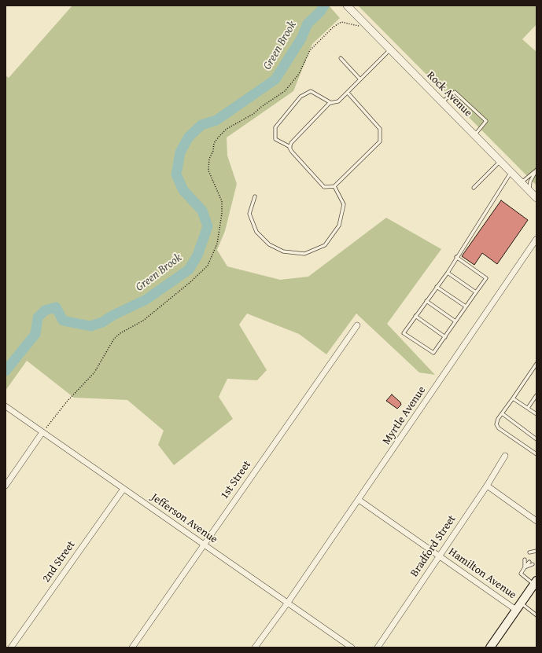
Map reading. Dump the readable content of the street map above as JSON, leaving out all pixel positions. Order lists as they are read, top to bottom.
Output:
{
  "streets": {
    "street": [
      "Rock Avenue",
      "Myrtle Avenue",
      "1st Street",
      "Jefferson Avenue",
      "Bradford Street",
      "2nd Street",
      "Hamilton Avenue"
    ]
  },
  "crossings": [
    ["Myrtle Avenue", "Jefferson Avenue"],
    ["Myrtle Avenue", "Hamilton Avenue"],
    ["1st Street", "Jefferson Avenue"],
    ["Jefferson Avenue", "2nd Street"],
    ["Bradford Street", "Hamilton Avenue"]
  ],
  "water": ["Green Brook"]
}
